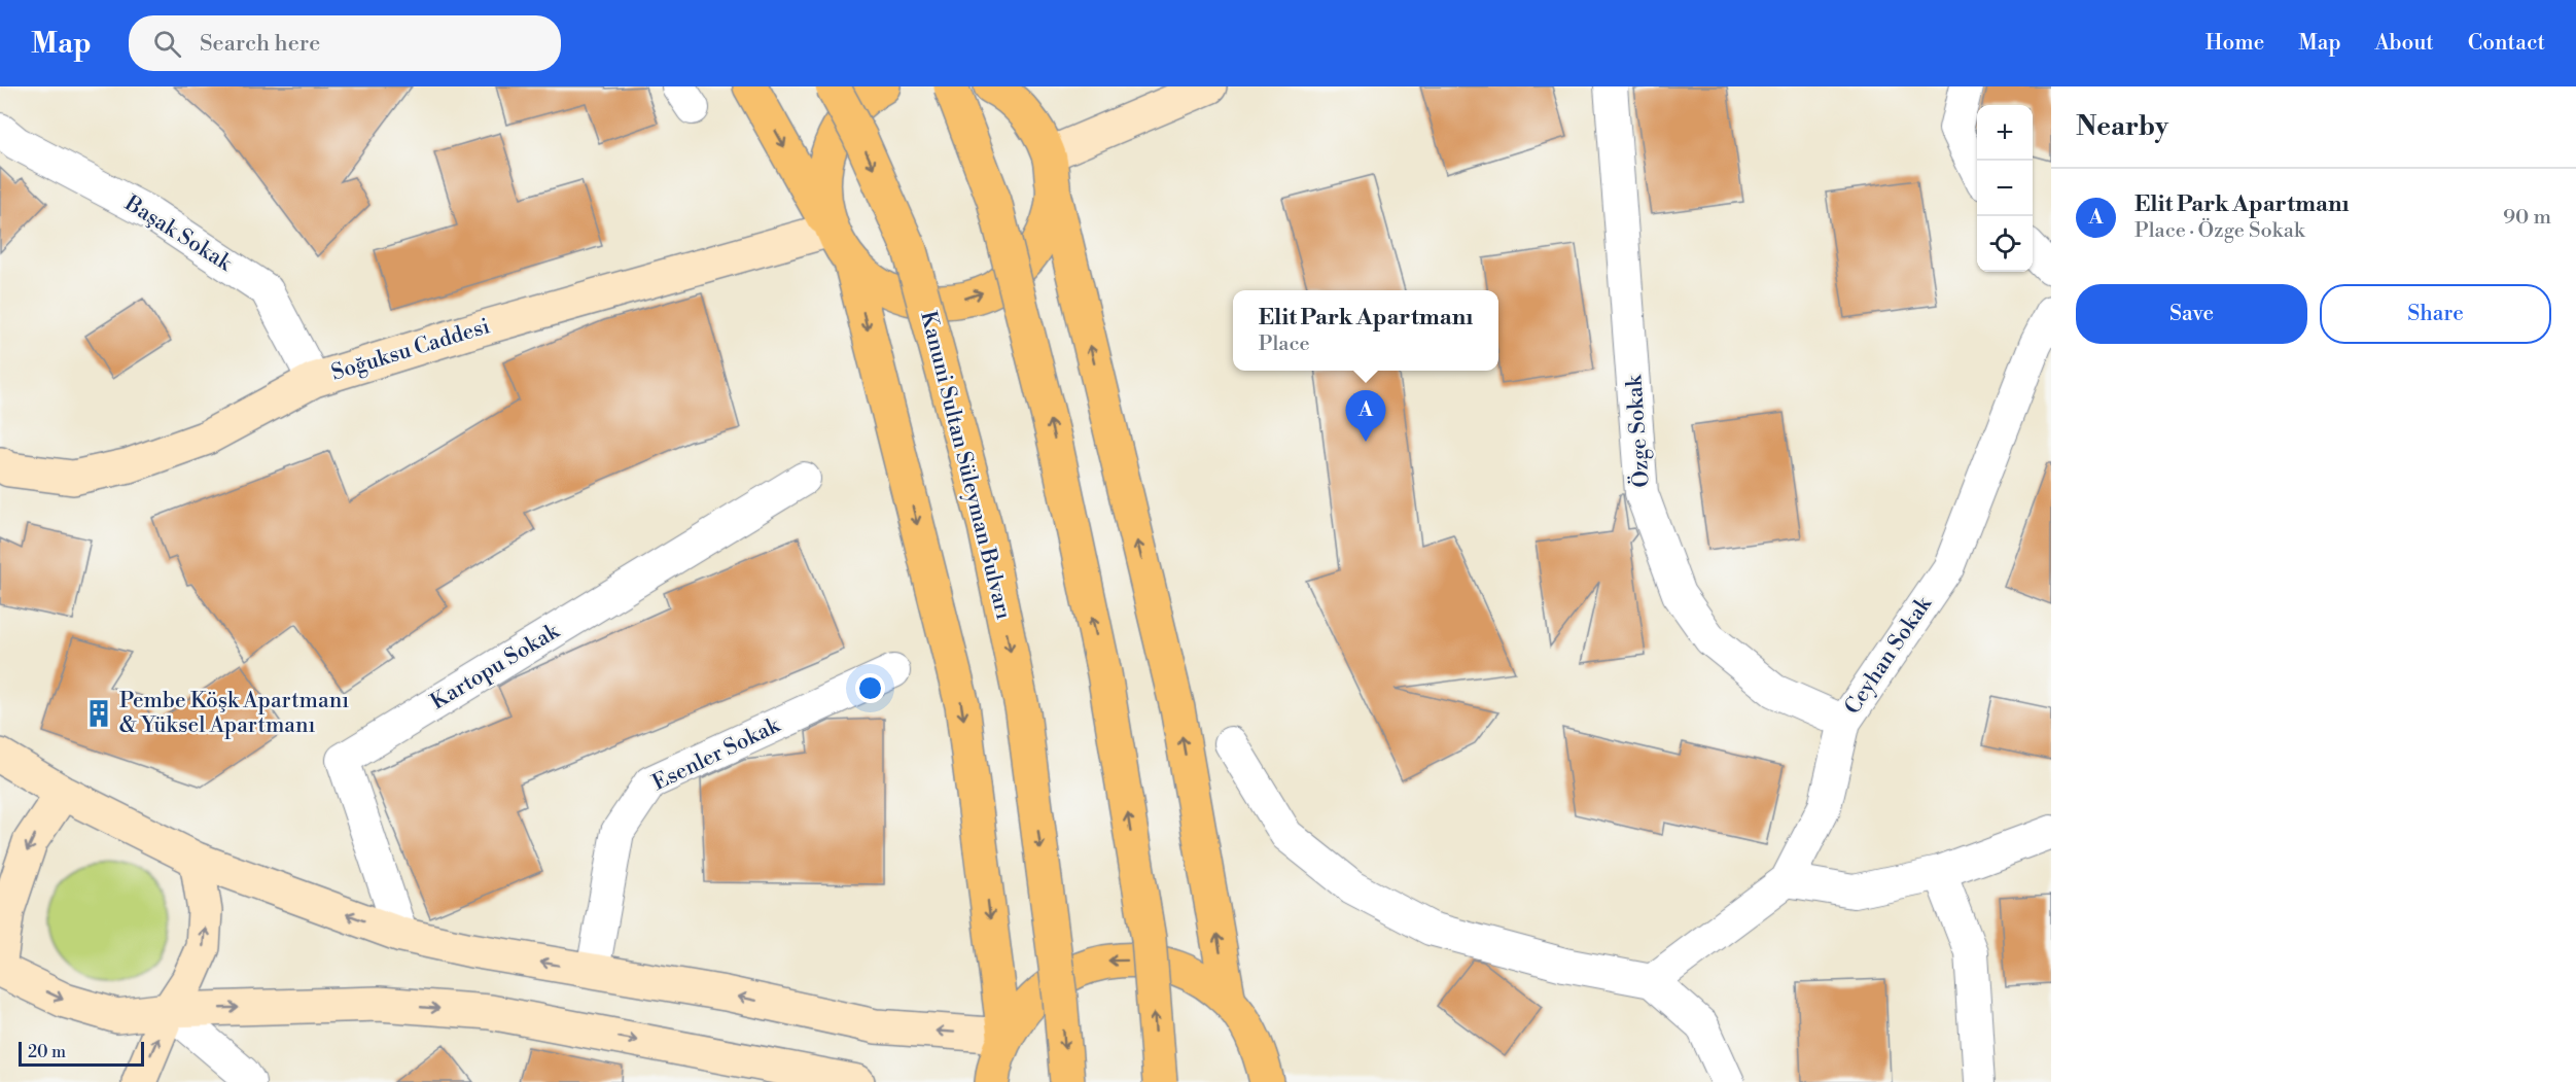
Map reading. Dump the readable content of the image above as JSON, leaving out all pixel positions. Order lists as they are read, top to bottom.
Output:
{
  "streets": {
    "main road": ["Soğuksu Caddesi", "Kanuni Sultan Süleyman Bulvarı"],
    "street": [
      "Başak Sokak",
      "Özge Sokak",
      "Ceyhan Sokak",
      "Kartopu Sokak",
      "Esenler Sokak"
    ]
  },
  "crossings": [
    ["Başak Sokak", "Soğuksu Caddesi"],
    ["Özge Sokak", "Ceyhan Sokak"]
  ],
  "places": {
    "building": ["Pembe Köşk Apartmanı & Yüksel Apartmanı"]
  },
  "scale_bar": "20 m",
  "page": {
    "header": "Map",
    "search": "Search here",
    "nav": [
      "Home",
      "Map",
      "About",
      "Contact"
    ],
    "heading": "Nearby",
    "map_buttons": ["+", "−"],
    "list": [
      {
        "mark": "A",
        "name": "Elit Park Apartmanı",
        "note": "Place · Özge Sokak",
        "value": "90 m"
      }
    ],
    "buttons": ["Save", "Share"],
    "popup": ["Elit Park Apartmanı", "Place"],
    "pins": "A",
    "scale": "20 m"
  }
}
